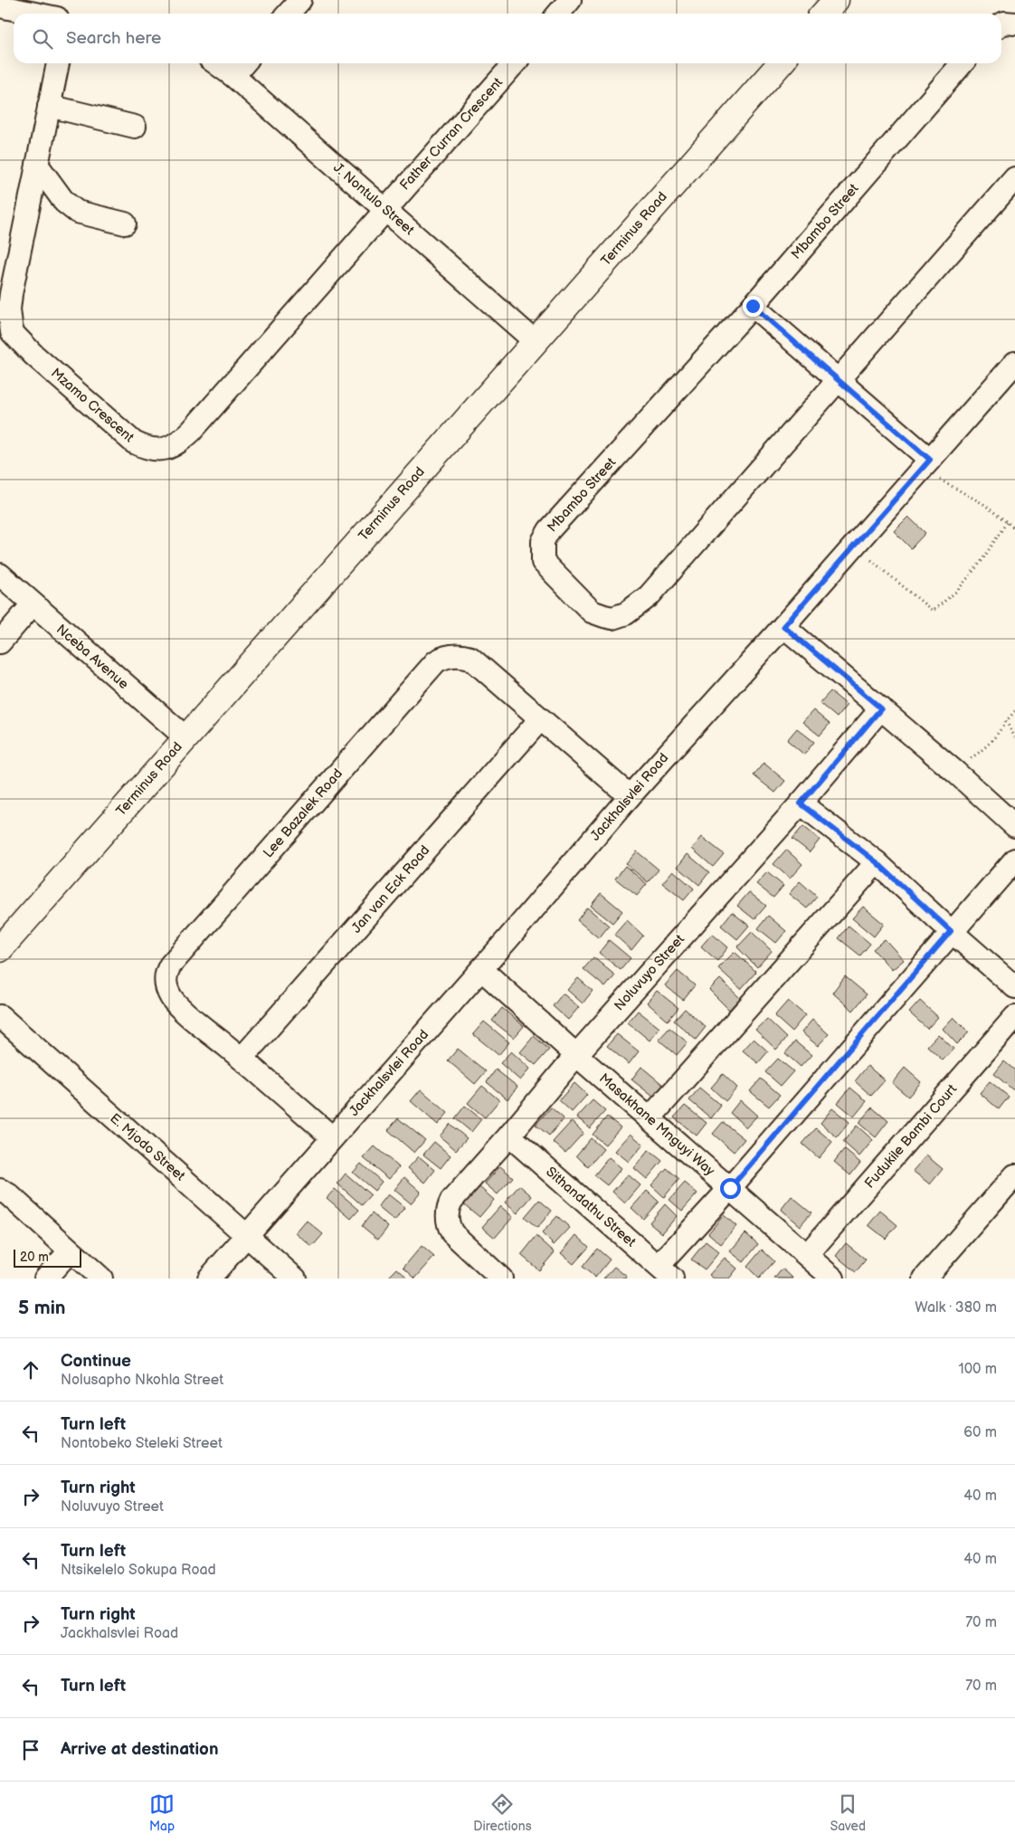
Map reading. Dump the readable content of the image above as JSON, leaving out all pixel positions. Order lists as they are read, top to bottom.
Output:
{
  "streets": {
    "street": [
      "Father Curran Crescent",
      "J. Nontulo Street",
      "Mbambo Street",
      "Terminus Road",
      "Mzamo Crescent",
      "Nceba Avenue",
      "Jackhalsvlei Road",
      "Lee Bazalek Road",
      "Jan van Eck Road",
      "Noluvuyo Street",
      "Masakhane Mnguyi Way",
      "Fudukile Bambi Court",
      "E. Mjodo Street",
      "Sithandathu Street"
    ]
  },
  "crossings": [
    ["Father Curran Crescent", "J. Nontulo Street"],
    ["Father Curran Crescent", "Mzamo Crescent"],
    ["J. Nontulo Street", "Terminus Road"],
    ["J. Nontulo Street", "Mzamo Crescent"],
    ["Terminus Road", "Nceba Avenue"],
    ["Jackhalsvlei Road", "Lee Bazalek Road"],
    ["Jackhalsvlei Road", "Masakhane Mnguyi Way"],
    ["Jackhalsvlei Road", "E. Mjodo Street"],
    ["Lee Bazalek Road", "Jan van Eck Road"],
    ["Noluvuyo Street", "Masakhane Mnguyi Way"],
    ["Noluvuyo Street", "Sithandathu Street"],
    ["Masakhane Mnguyi Way", "Fudukile Bambi Court"]
  ],
  "scale_bar": "20 m",
  "page": {
    "search": "Search here",
    "scale": "20 m",
    "heading": ["5 min", "Walk · 380 m"],
    "list": [
      ["Continue", "Nolusapho Nkohla Street", "100 m"],
      ["Turn left", "Nontobeko Steleki Street", "60 m"],
      ["Turn right", "Noluvuyo Street", "40 m"],
      ["Turn left", "Ntsikelelo Sokupa Road", "40 m"],
      ["Turn right", "Jackhalsvlei Road", "70 m"],
      ["Turn left", "70 m"],
      "Arrive at destination"
    ],
    "nav": ["Map", "Directions", "Saved"]
  }
}
